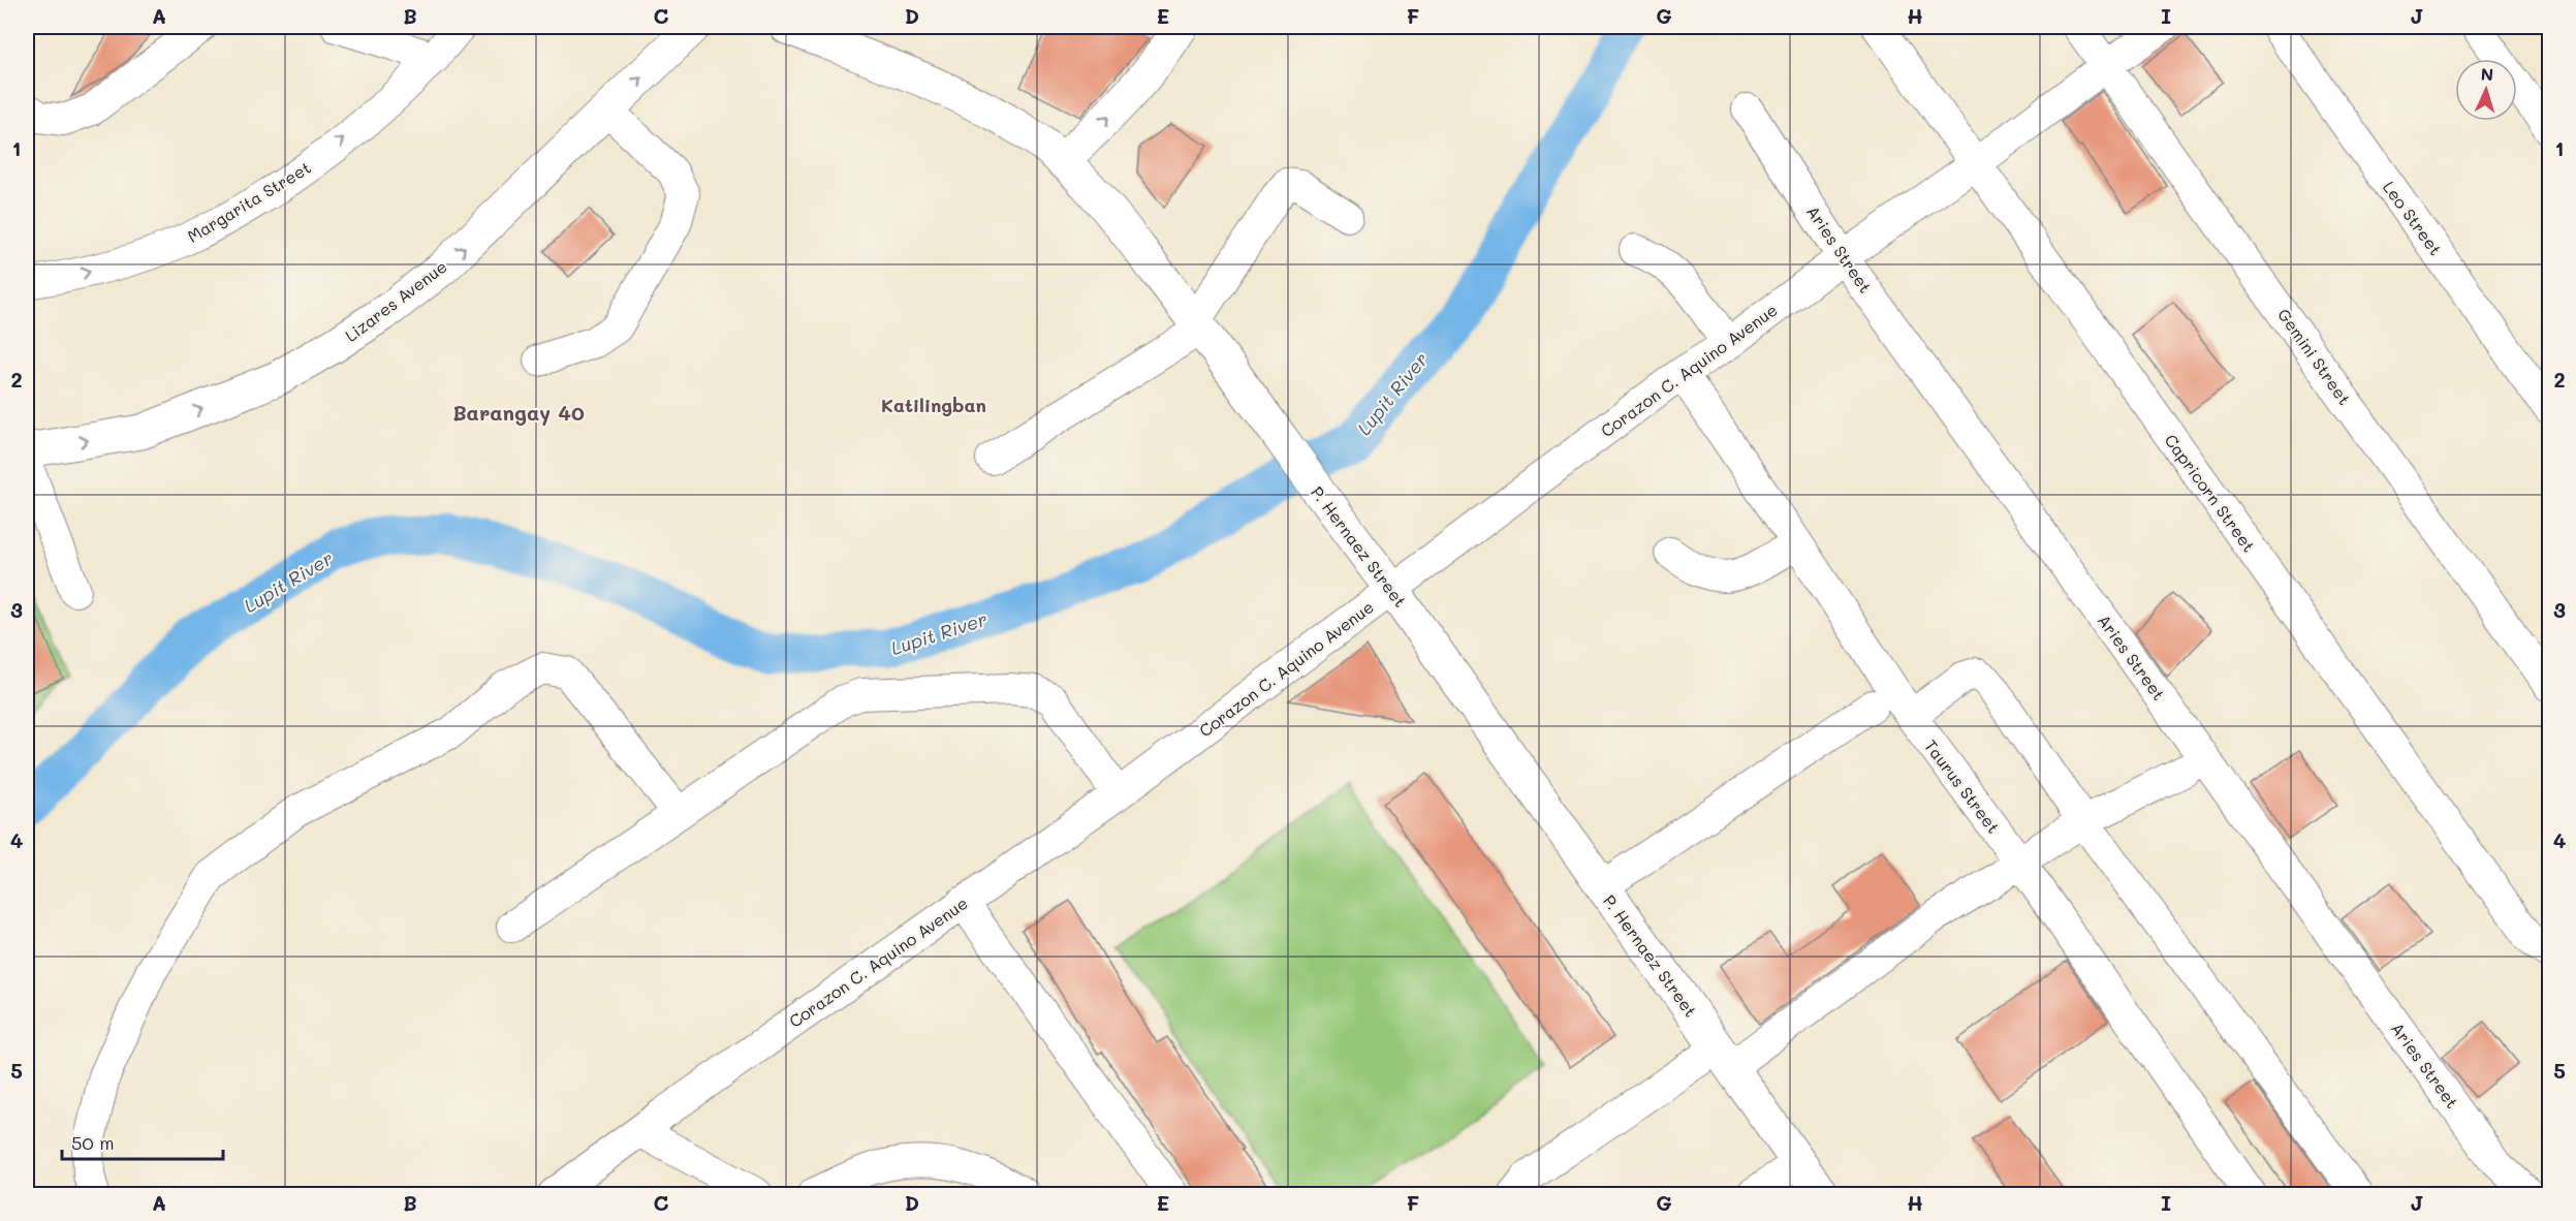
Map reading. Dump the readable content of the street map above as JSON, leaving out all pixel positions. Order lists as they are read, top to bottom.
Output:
{
  "streets": {
    "main road": ["Lizares Avenue", "P. Hernaez Street"],
    "street": [
      "Margarita Street",
      "Leo Street",
      "Aries Street",
      "Gemini Street",
      "Corazon C. Aquino Avenue",
      "Capricorn Street",
      "Taurus Street"
    ]
  },
  "crossings": [
    ["Aries Street", "Corazon C. Aquino Avenue"],
    ["Gemini Street", "Corazon C. Aquino Avenue"],
    ["Corazon C. Aquino Avenue", "Capricorn Street"],
    ["Corazon C. Aquino Avenue", "P. Hernaez Street"],
    ["Corazon C. Aquino Avenue", "Taurus Street"]
  ],
  "one_way": ["Lizares Avenue"],
  "districts": ["Katilingban", "Barangay 40"],
  "water": ["Lupit River"],
  "scale_bar": "50 m",
  "north": "top",
  "grid": {
    "columns": [
      "A",
      "B",
      "C",
      "D",
      "E",
      "F",
      "G",
      "H",
      "I",
      "J"
    ],
    "rows": [
      "1",
      "2",
      "3",
      "4",
      "5"
    ]
  }
}
